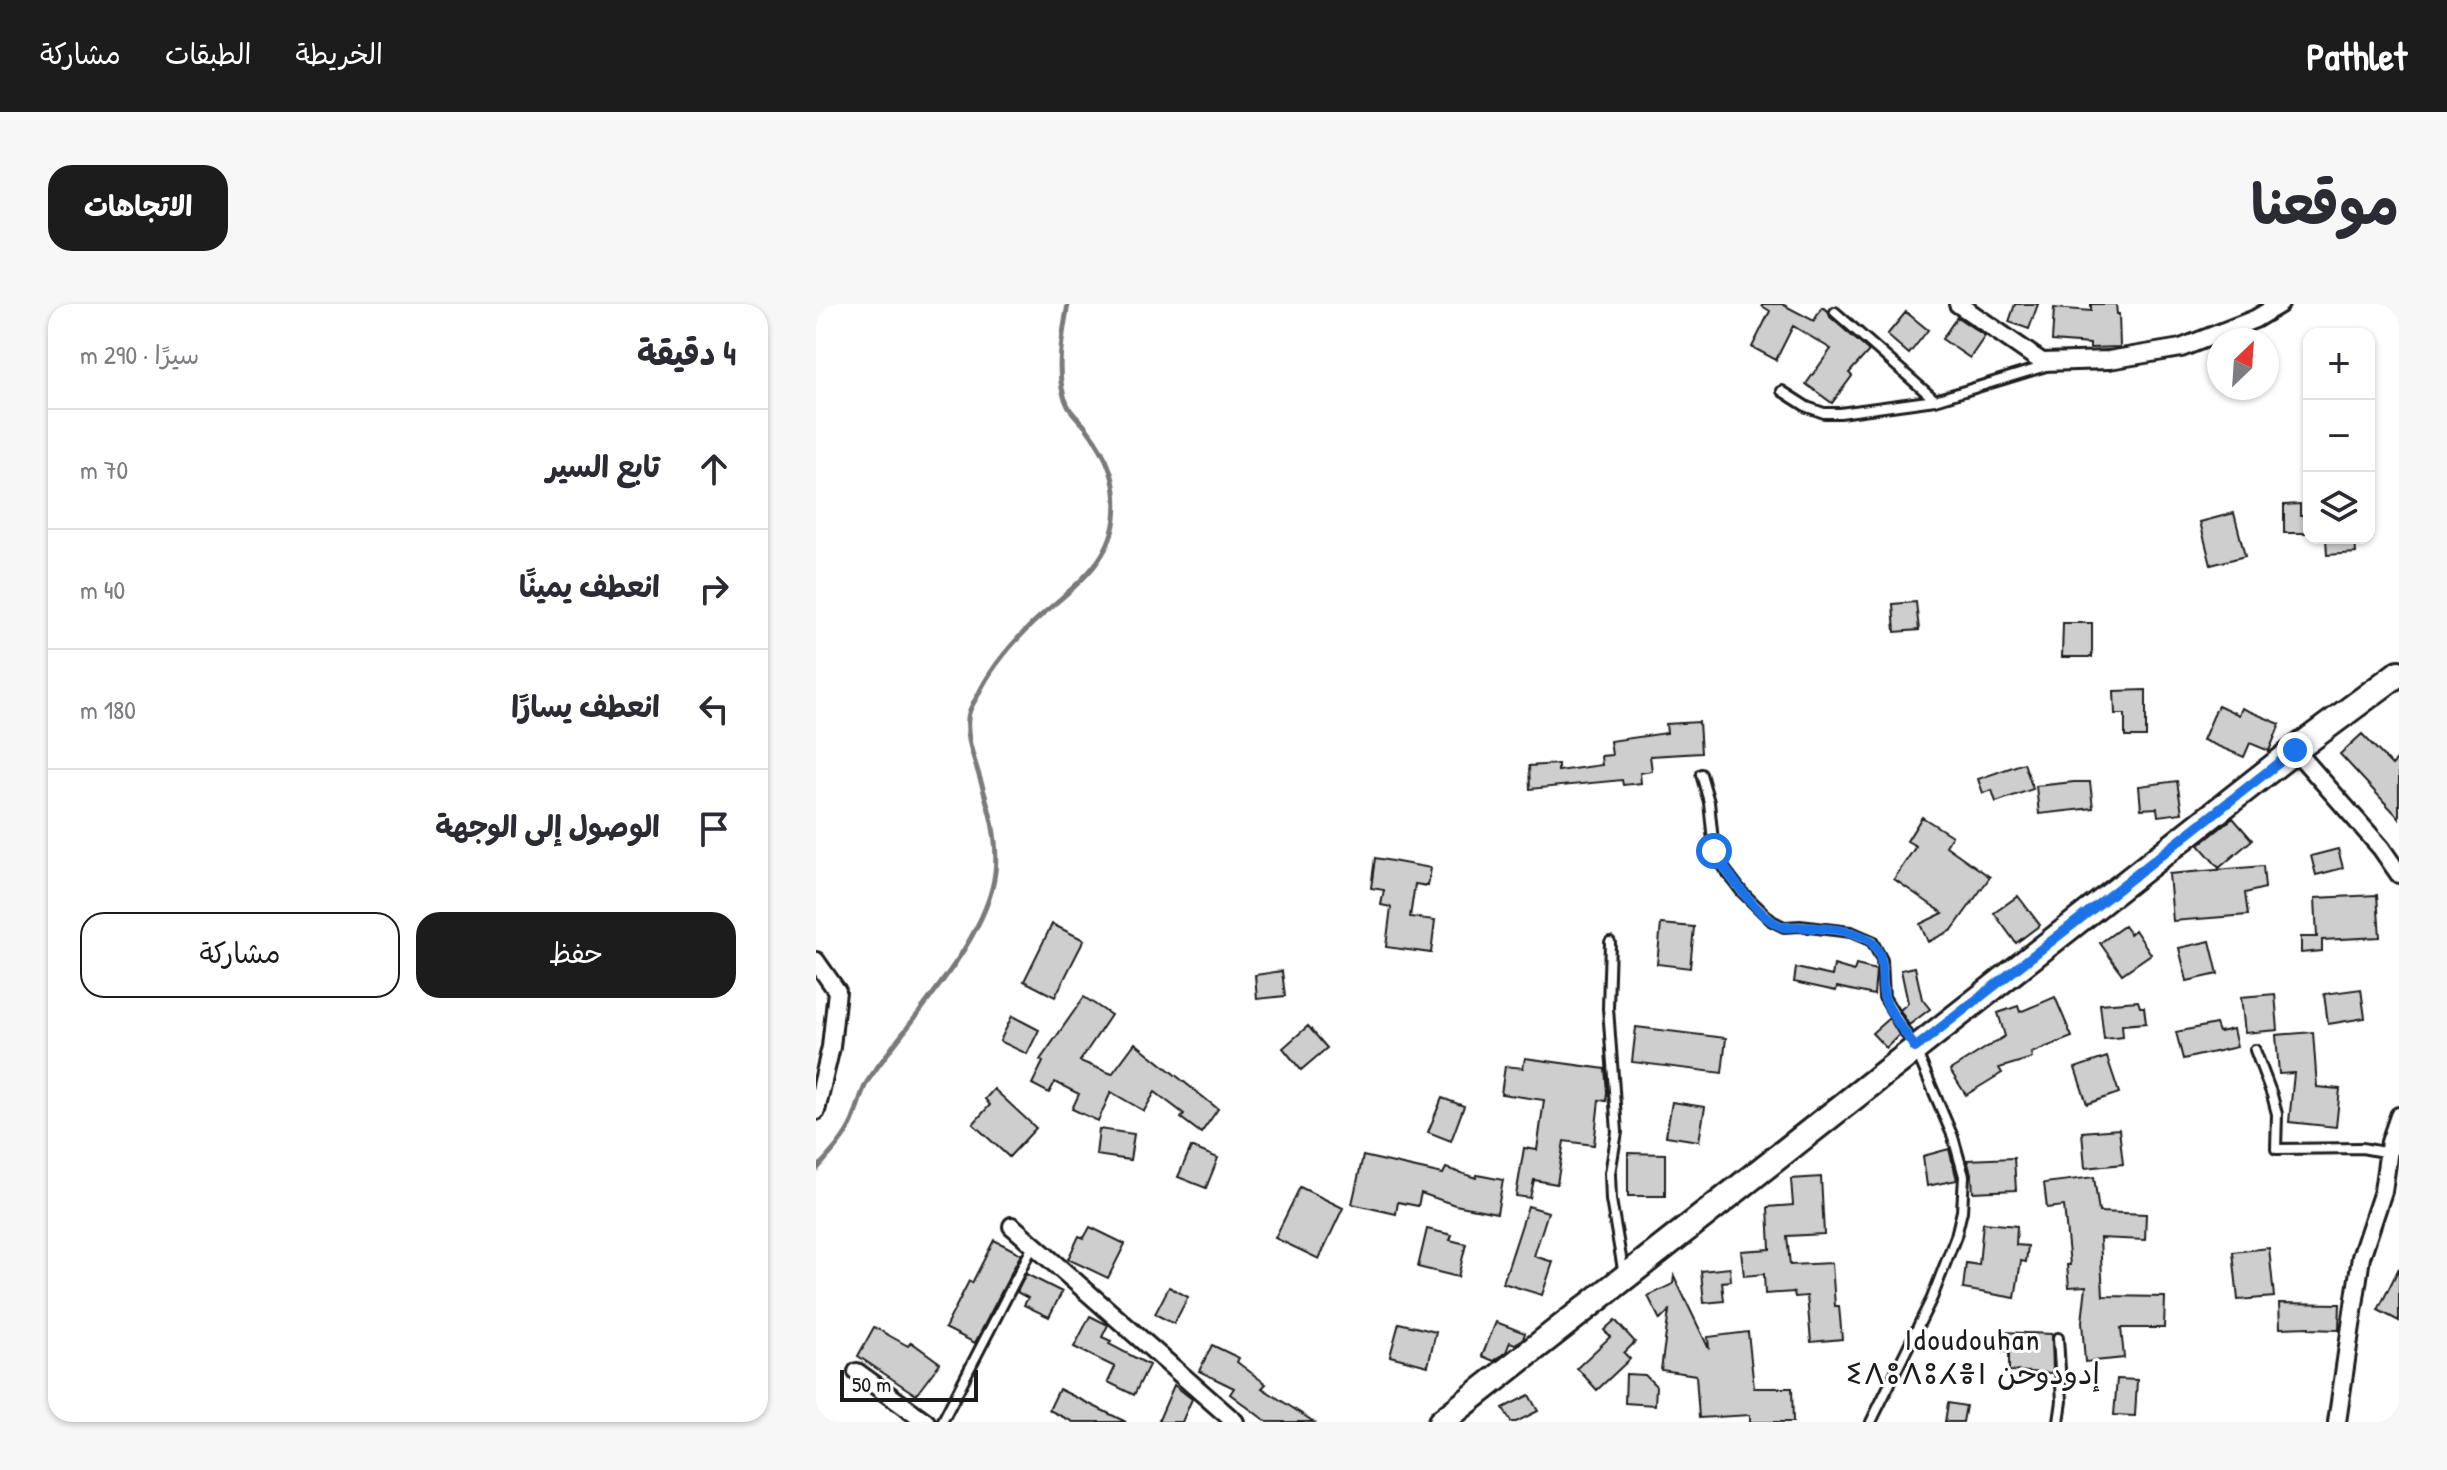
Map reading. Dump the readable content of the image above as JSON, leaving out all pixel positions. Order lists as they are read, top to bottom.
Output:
{
  "districts": ["Idoudouhan ⵉⴷⵓⴷⵓⵃⴻⵏ إدودوحن"],
  "scale_bar": "50 m",
  "north": "top right",
  "page": {
    "header": "Pathlet",
    "nav": ["الخريطة", "الطبقات", "مشاركة"],
    "title": "موقعنا",
    "buttons": [
      "الاتجاهات",
      ["حفظ", "مشاركة"]
    ],
    "heading": ["4 دقيقة", "سيرًا · 290 m"],
    "map_buttons": ["+", "−"],
    "list": [
      ["تابع السير", "70 m"],
      ["انعطف يمينًا", "40 m"],
      ["انعطف يسارًا", "180 m"],
      "الوصول إلى الوجهة"
    ],
    "scale": "50 m"
  }
}
